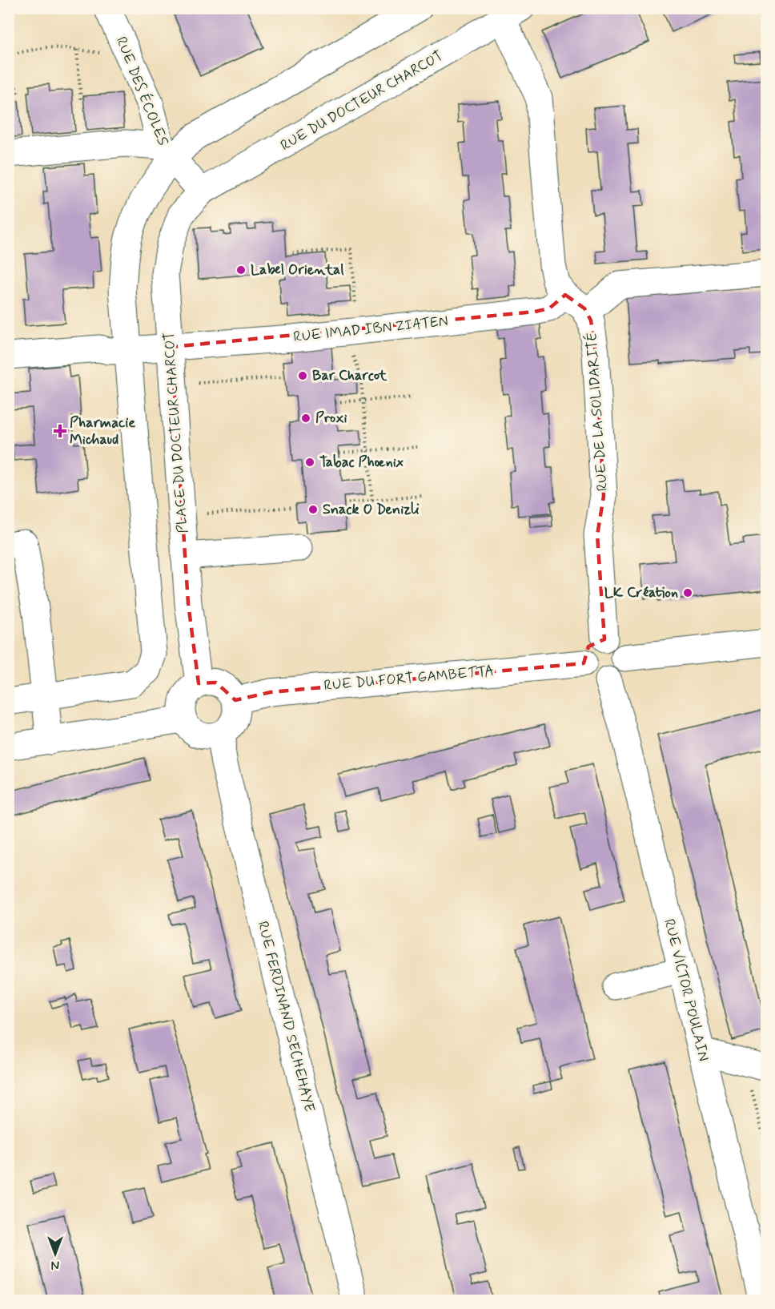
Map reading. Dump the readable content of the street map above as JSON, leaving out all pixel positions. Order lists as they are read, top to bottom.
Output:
{
  "streets": {
    "street": [
      "RUE DES ÉCOLES",
      "RUE DU DOCTEUR CHARCOT",
      "RUE IMAD IBN ZIATEN",
      "RUE DE LA SOLIDARITÉ",
      "PLACE DU DOCTEUR CHARCOT",
      "RUE DU FORT GAMBETTA",
      "RUE VICTOR POULAIN",
      "RUE FERDINAND SECHEHAYE"
    ]
  },
  "crossings": [
    ["RUE DES ÉCOLES", "RUE DU DOCTEUR CHARCOT"],
    ["RUE DES ÉCOLES", "PLACE DU DOCTEUR CHARCOT"],
    ["RUE DU DOCTEUR CHARCOT", "RUE DE LA SOLIDARITÉ"],
    ["RUE DU DOCTEUR CHARCOT", "PLACE DU DOCTEUR CHARCOT"],
    ["RUE IMAD IBN ZIATEN", "RUE DE LA SOLIDARITÉ"],
    ["RUE IMAD IBN ZIATEN", "PLACE DU DOCTEUR CHARCOT"],
    ["RUE DE LA SOLIDARITÉ", "RUE DU FORT GAMBETTA"],
    ["RUE DE LA SOLIDARITÉ", "RUE VICTOR POULAIN"],
    ["PLACE DU DOCTEUR CHARCOT", "RUE DU FORT GAMBETTA"],
    ["PLACE DU DOCTEUR CHARCOT", "RUE FERDINAND SECHEHAYE"],
    ["RUE DU FORT GAMBETTA", "RUE VICTOR POULAIN"],
    ["RUE DU FORT GAMBETTA", "RUE FERDINAND SECHEHAYE"]
  ],
  "places": {
    "other": [
      "Label Oriental",
      "Bar Charcot",
      "Proxi",
      "Tabac Phœnix",
      "Snack O Denizli",
      "LK Création"
    ],
    "health": ["Pharmacie Michaud"]
  },
  "north": "bottom"
}
